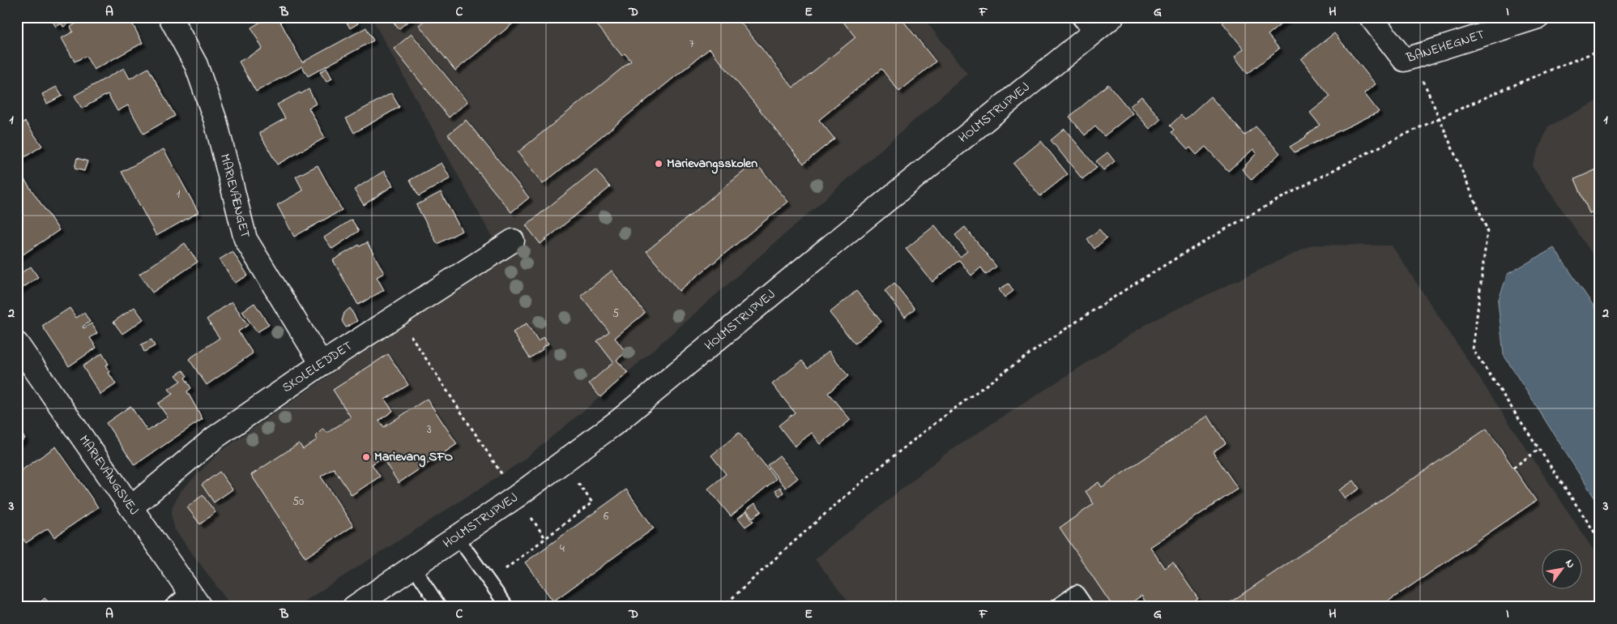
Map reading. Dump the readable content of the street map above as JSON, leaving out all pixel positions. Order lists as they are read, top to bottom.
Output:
{
  "streets": {
    "street": [
      "BANEHEGNET",
      "HOLMSTRUPVEJ",
      "MARIEVÆNGET",
      "SKOLELEDDET",
      "MARIEVANGSVEJ"
    ]
  },
  "crossings": [
    ["MARIEVÆNGET", "SKOLELEDDET"],
    ["SKOLELEDDET", "MARIEVANGSVEJ"]
  ],
  "places": ["Marievangsskolen", "Marievang SFO"],
  "house_numbers": [
    "7",
    "1",
    "5",
    "3",
    "50",
    "6",
    "4"
  ],
  "north": "top right",
  "grid": {
    "columns": [
      "A",
      "B",
      "C",
      "D",
      "E",
      "F",
      "G",
      "H",
      "I"
    ],
    "rows": ["1", "2", "3"]
  }
}
